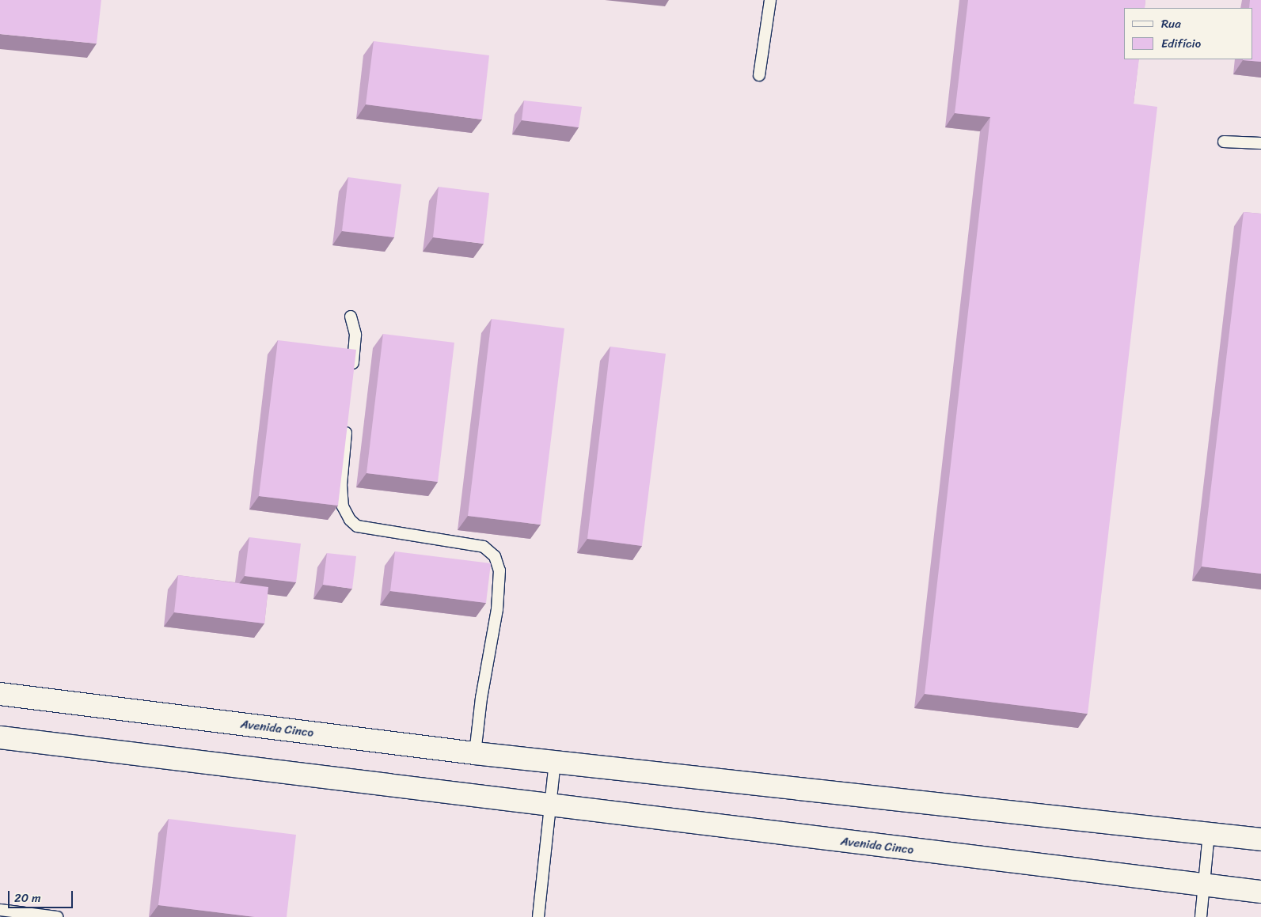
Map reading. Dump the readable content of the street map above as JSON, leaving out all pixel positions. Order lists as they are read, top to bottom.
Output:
{
  "streets": {
    "street": ["Avenida Cinco"]
  },
  "legend": ["Rua", "Edifício"],
  "scale_bar": "20 m"
}
